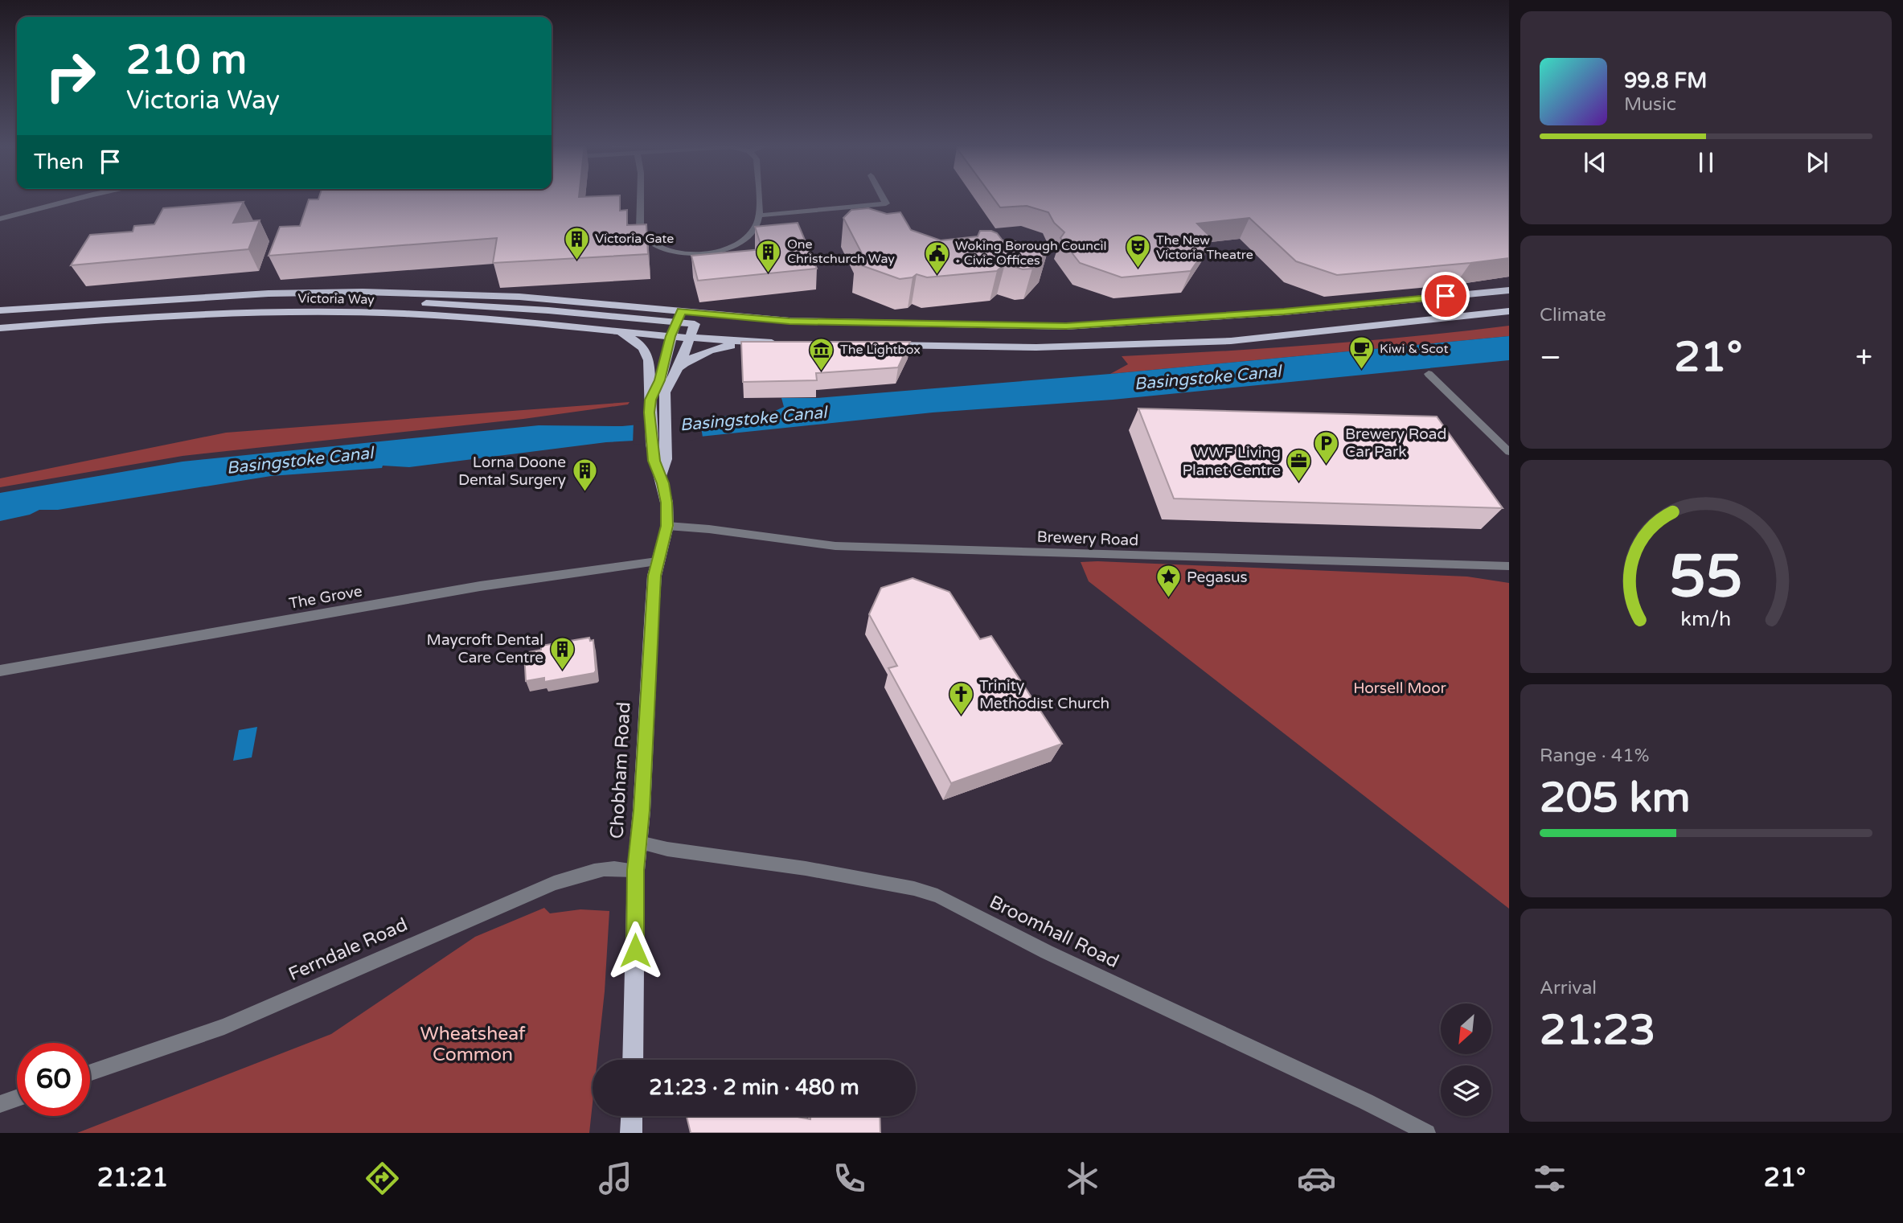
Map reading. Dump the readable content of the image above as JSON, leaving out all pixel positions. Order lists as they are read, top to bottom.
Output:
{
  "streets": {
    "main road": ["Victoria Way", "Chobham Road"],
    "street": [
      "Brewery Road",
      "The Grove",
      "Broomhall Road",
      "Ferndale Road"
    ]
  },
  "crossings": [
    ["Victoria Way", "Chobham Road"],
    ["Brewery Road", "Chobham Road"],
    ["The Grove", "Chobham Road"],
    ["Chobham Road", "Broomhall Road"],
    ["Chobham Road", "Ferndale Road"]
  ],
  "water": ["Basingstoke Canal"],
  "parks": ["Horsell Moor", "Wheatsheaf Common"],
  "places": {
    "building": [
      "Victoria Gate",
      "One Christchurch Way",
      "Lorna Doone Dental Surgery",
      "Maycroft Dental Care Centre"
    ],
    "theatre": ["The New Victoria Theatre"],
    "public building": ["Woking Borough Council - Civic Offices"],
    "cafe": ["Kiwi & Scot"],
    "museum": ["The Lightbox"],
    "parking": ["Brewery Road Car Park"],
    "office": ["WWF Living Planet Centre"],
    "place": ["Pegasus"],
    "church": ["Trinity Methodist Church"]
  },
  "north": "bottom left",
  "page": {
    "turn": ["210 m", "Victoria Way"],
    "song": ["99.8 FM", "Music"],
    "then": "Then",
    "tile": [
      "Climate",
      ["Range · 41%", "205 km"],
      ["Arrival", "21:23"]
    ],
    "heat": ["−", "21°", "+"],
    "limit": "60",
    "trip": "21:23 · 2 min · 480 m",
    "tabs": ["21:21", "21°"],
    "gauge": ["55", "km/h"]
  }
}
